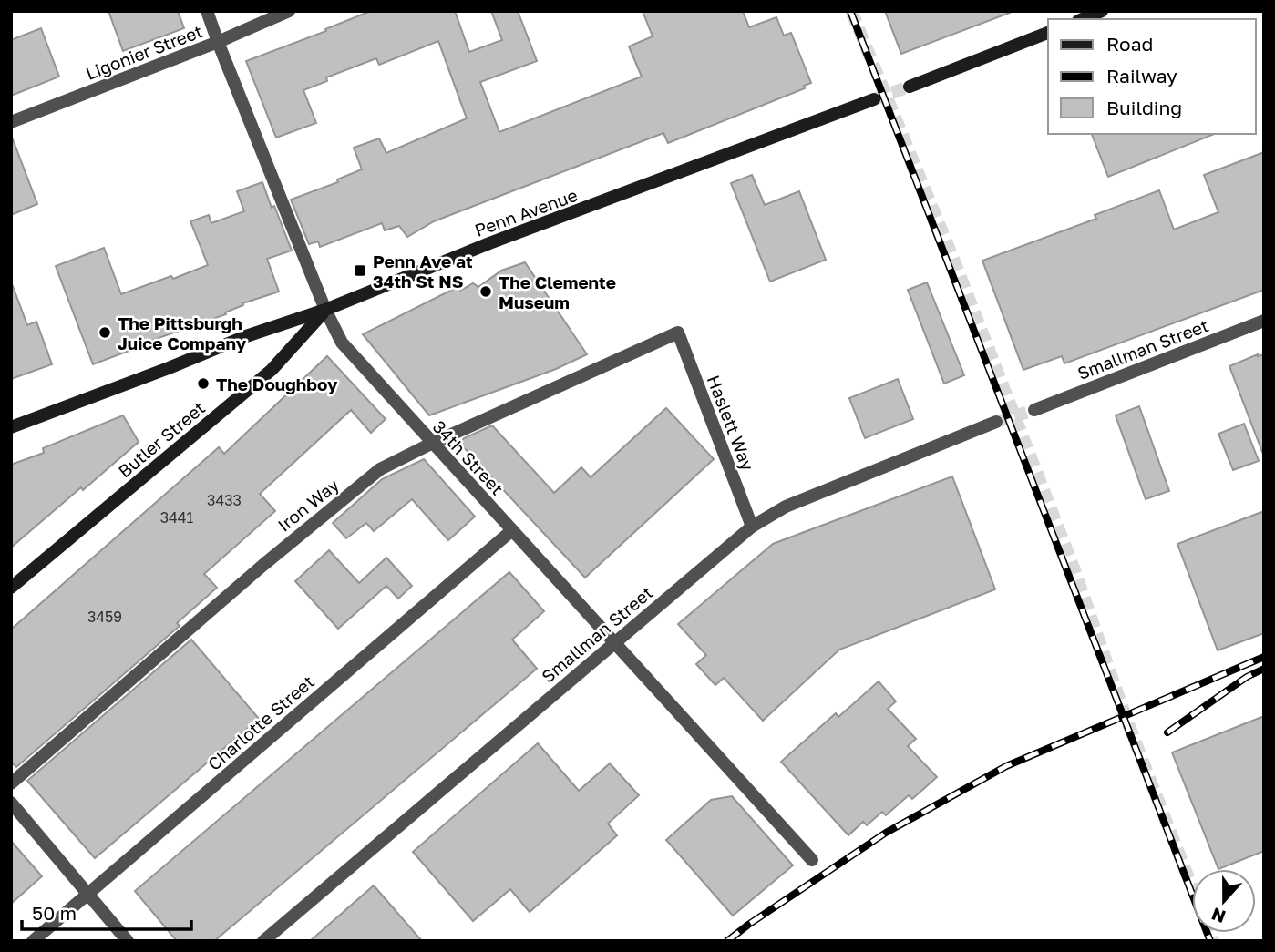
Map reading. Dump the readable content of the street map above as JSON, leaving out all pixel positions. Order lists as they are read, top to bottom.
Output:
{
  "streets": {
    "main road": ["Penn Avenue", "Butler Street"],
    "street": [
      "Ligonier Street",
      "Smallman Street",
      "Haslett Way",
      "34th Street",
      "Iron Way",
      "Charlotte Street"
    ]
  },
  "crossings": [
    ["Ligonier Street", "34th Street"],
    ["Penn Avenue", "Butler Street"],
    ["Penn Avenue", "34th Street"],
    ["Smallman Street", "Haslett Way"],
    ["Smallman Street", "34th Street"],
    ["Haslett Way", "Iron Way"],
    ["Butler Street", "34th Street"],
    ["34th Street", "Iron Way"],
    ["34th Street", "Charlotte Street"]
  ],
  "places": {
    "transit": ["Penn Ave at 34th St NS"],
    "other": ["The Clemente Museum", "The Pittsburgh Juice Company", "The Doughboy"]
  },
  "house_numbers": ["3433", "3441", "3459"],
  "legend": ["Road", "Railway", "Building"],
  "scale_bar": "50 m",
  "north": "bottom"
}
